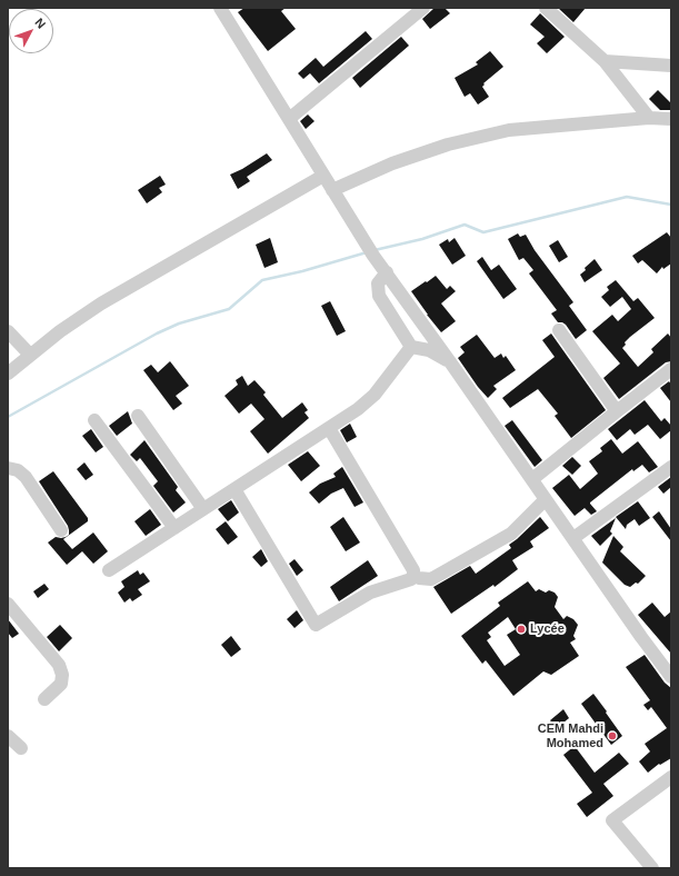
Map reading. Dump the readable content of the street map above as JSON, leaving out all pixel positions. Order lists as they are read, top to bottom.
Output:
{
  "places": ["Lycée", "CEM Mahdi Mohamed"],
  "north": "top right"
}
